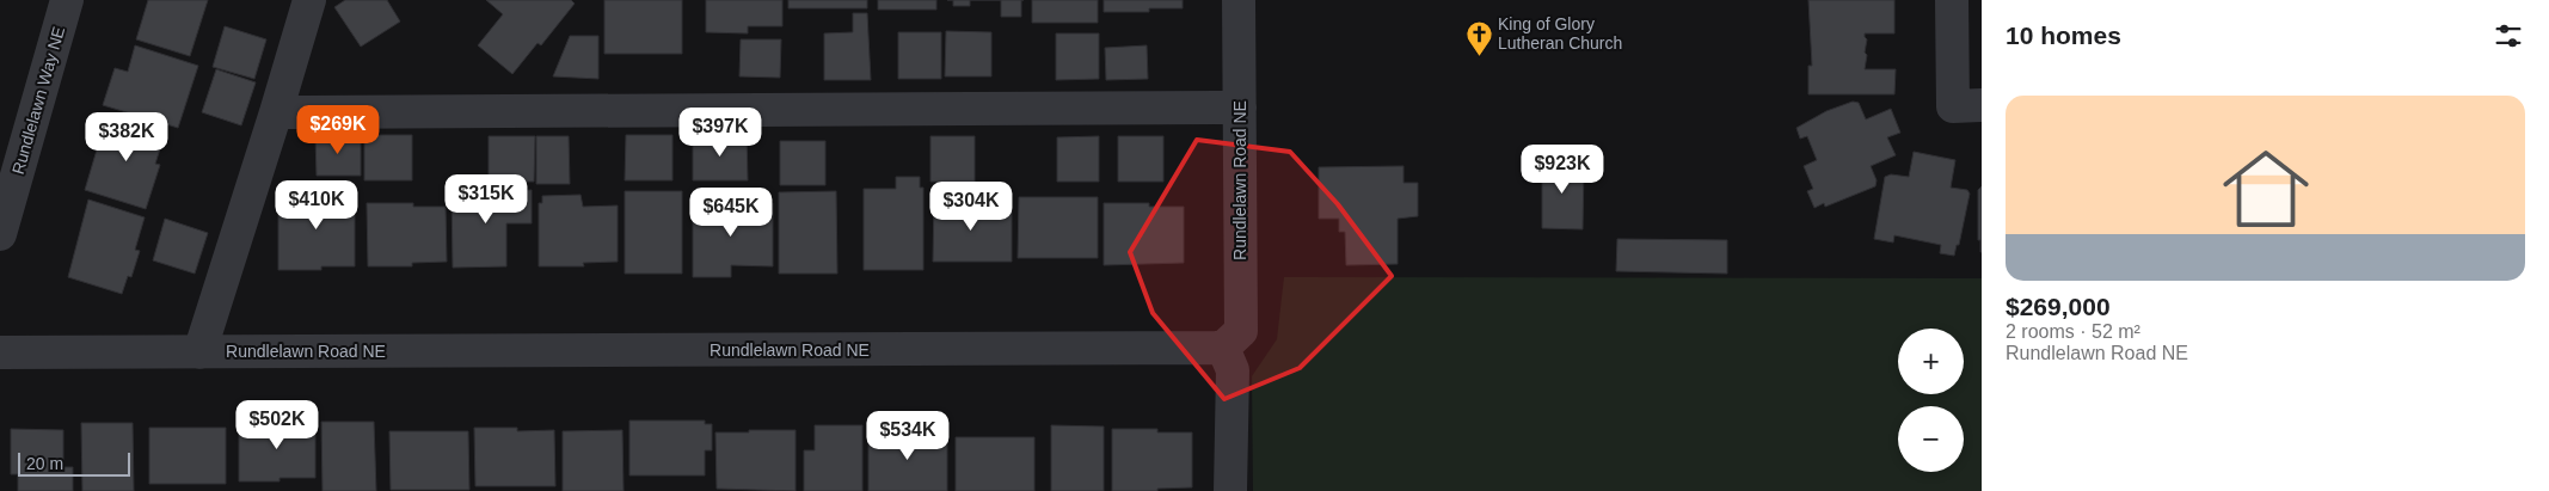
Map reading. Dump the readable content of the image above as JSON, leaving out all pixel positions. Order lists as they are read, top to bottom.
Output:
{
  "streets": {
    "street": ["Rundlelawn Way NE", "Rundlelawn Road NE"]
  },
  "places": {
    "church": ["King of Glory Lutheran Church"]
  },
  "scale_bar": "20 m",
  "page": {
    "heading": "10 homes",
    "list": [
      {
        "name": "$269,000",
        "note": "2 rooms · 52 m² · Rundlelawn Road NE"
      }
    ],
    "price": [
      "$269K",
      "$397K",
      "$382K",
      "$923K",
      "$315K",
      "$410K",
      "$304K",
      "$645K",
      "$502K",
      "$534K"
    ],
    "map_buttons": ["+", "−"],
    "scale": "20 m"
  }
}
